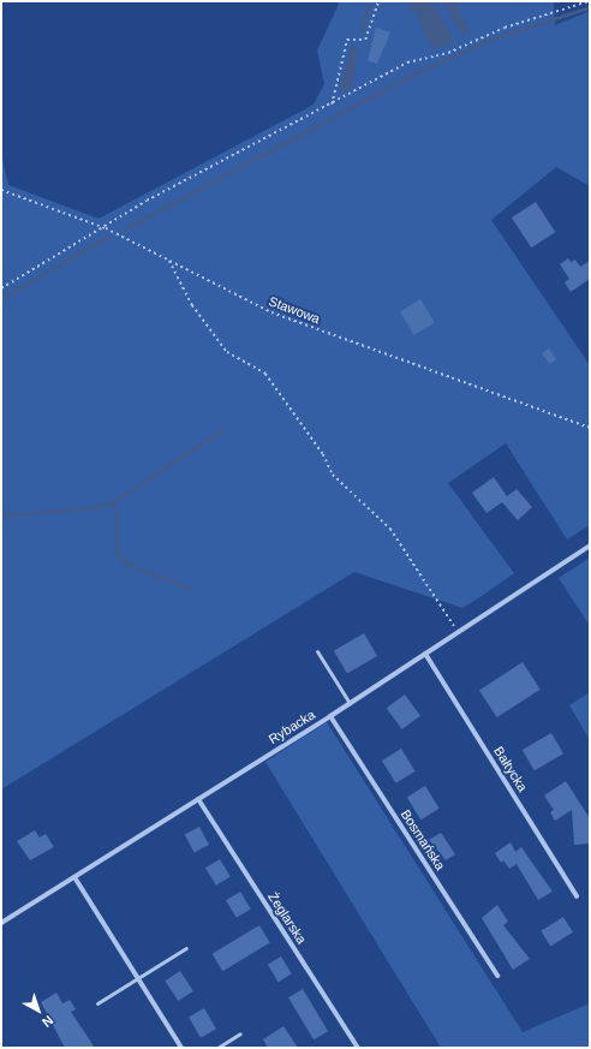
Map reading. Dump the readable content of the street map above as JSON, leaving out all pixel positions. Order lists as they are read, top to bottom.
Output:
{
  "streets": {
    "street": [
      "Rybacka",
      "Bałtycka",
      "Bosmańska",
      "Żeglarska"
    ],
    "path": ["Stawowa"]
  },
  "crossings": [
    ["Rybacka", "Bałtycka"],
    ["Rybacka", "Bosmańska"],
    ["Rybacka", "Żeglarska"]
  ],
  "north": "bottom right"
}
